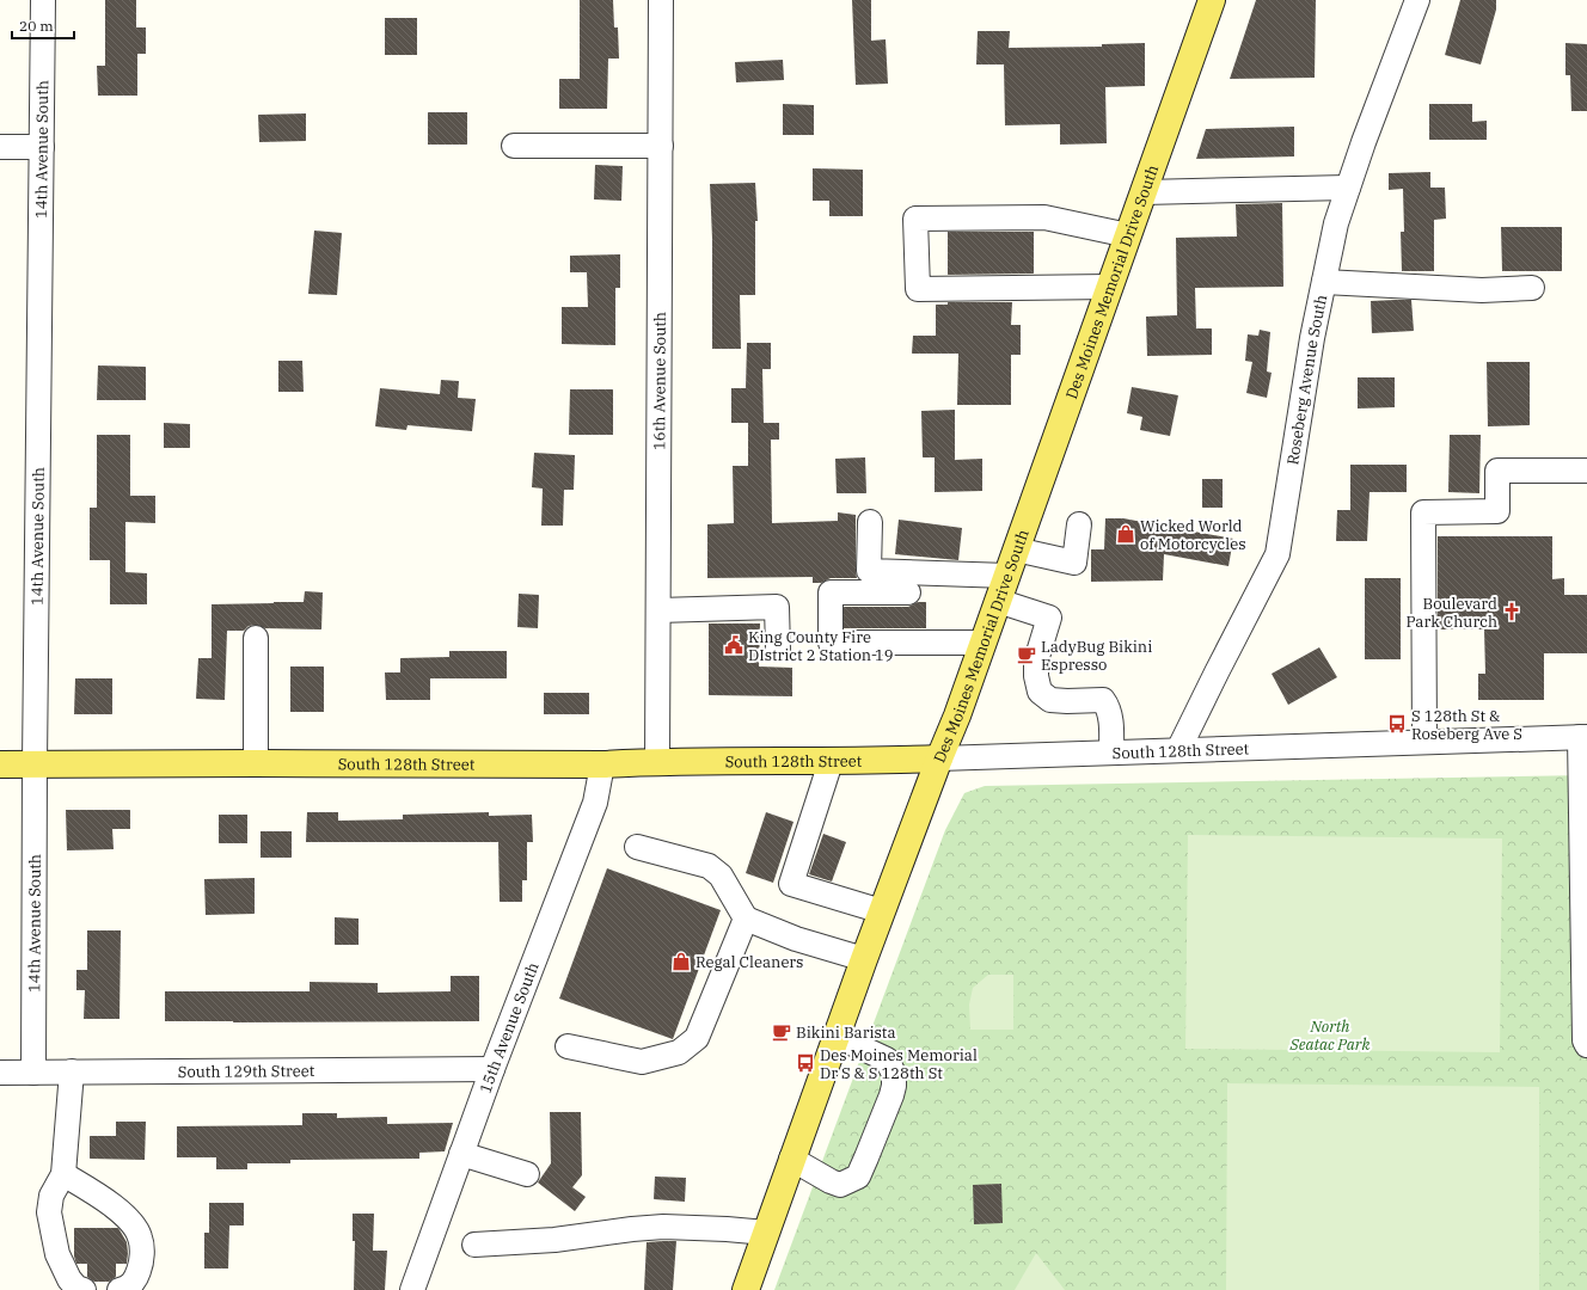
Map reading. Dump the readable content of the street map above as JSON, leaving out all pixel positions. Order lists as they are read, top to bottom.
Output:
{
  "streets": {
    "main road": ["Des Moines Memorial Drive South", "South 128th Street"],
    "street": [
      "14th Avenue South",
      "Roseberg Avenue South",
      "16th Avenue South",
      "15th Avenue South",
      "South 129th Street"
    ]
  },
  "crossings": [
    ["14th Avenue South", "South 128th Street"],
    ["14th Avenue South", "South 129th Street"],
    ["Des Moines Memorial Drive South", "South 128th Street"],
    ["Roseberg Avenue South", "South 128th Street"],
    ["16th Avenue South", "South 128th Street"],
    ["South 128th Street", "15th Avenue South"],
    ["15th Avenue South", "South 129th Street"]
  ],
  "parks": ["North Seatac Park"],
  "places": {
    "shop": ["Wicked World of Motorcycles", "Regal Cleaners"],
    "church": ["Boulevard Park Church"],
    "public building": ["King County Fire DIstrict 2 Station 19"],
    "cafe": ["LadyBug Bikini Espresso", "Bikini Barista"],
    "bus stop": ["S 128th St & Roseberg Ave S", "Des Moines Memorial Dr S & S 128th St"]
  },
  "scale_bar": "20 m"
}
